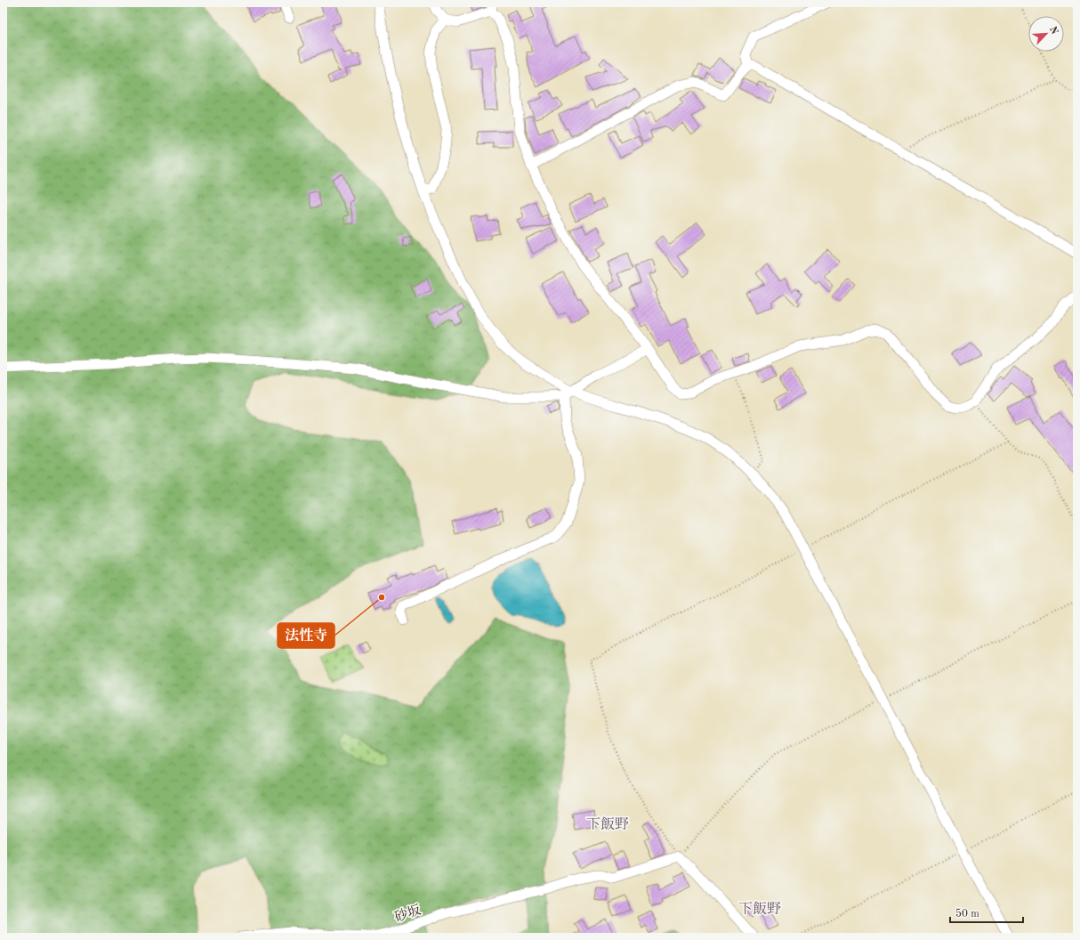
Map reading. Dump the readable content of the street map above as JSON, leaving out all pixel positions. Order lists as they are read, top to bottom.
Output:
{
  "streets": {
    "street": ["砂坂"]
  },
  "districts": ["下飯野", "下飯野"],
  "places": ["法性寺"],
  "scale_bar": "50 m",
  "north": "top right"
}
